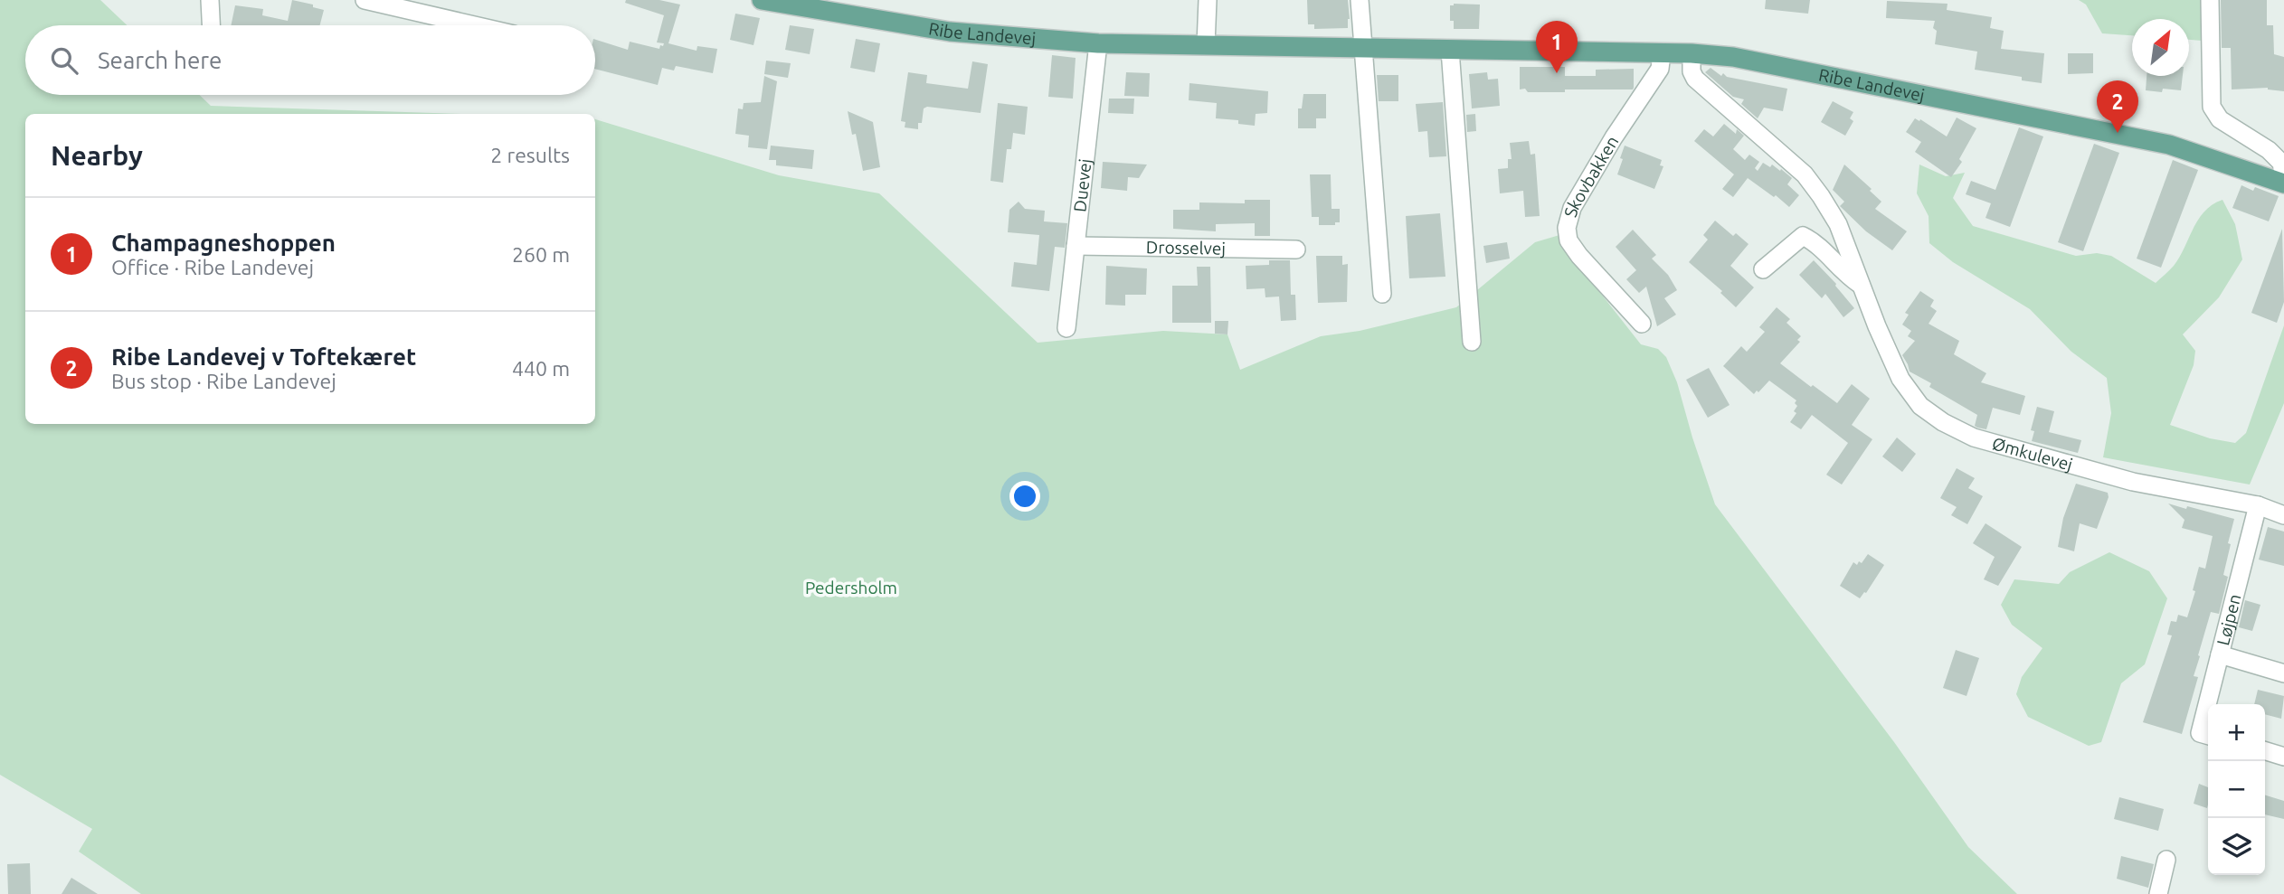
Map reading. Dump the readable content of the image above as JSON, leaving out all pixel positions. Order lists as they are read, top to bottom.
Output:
{
  "streets": {
    "main road": ["Ribe Landevej"],
    "street": [
      "Skovbakken",
      "Duevej",
      "Drosselvej",
      "Ømkulevej",
      "Løjpen"
    ]
  },
  "crossings": [
    ["Ribe Landevej", "Skovbakken"],
    ["Ribe Landevej", "Duevej"],
    ["Ribe Landevej", "Ømkulevej"],
    ["Duevej", "Drosselvej"],
    ["Ømkulevej", "Løjpen"]
  ],
  "parks": ["Pedersholm"],
  "north": "top right",
  "page": {
    "pins": ["1", "2"],
    "search": "Search here",
    "heading": ["Nearby", "2 results"],
    "list": [
      {
        "mark": "1",
        "name": "Champagneshoppen",
        "note": "Office · Ribe Landevej",
        "value": "260 m"
      },
      {
        "mark": "2",
        "name": "Ribe Landevej v Toftekæret",
        "note": "Bus stop · Ribe Landevej",
        "value": "440 m"
      }
    ],
    "map_buttons": ["+", "−"]
  }
}
